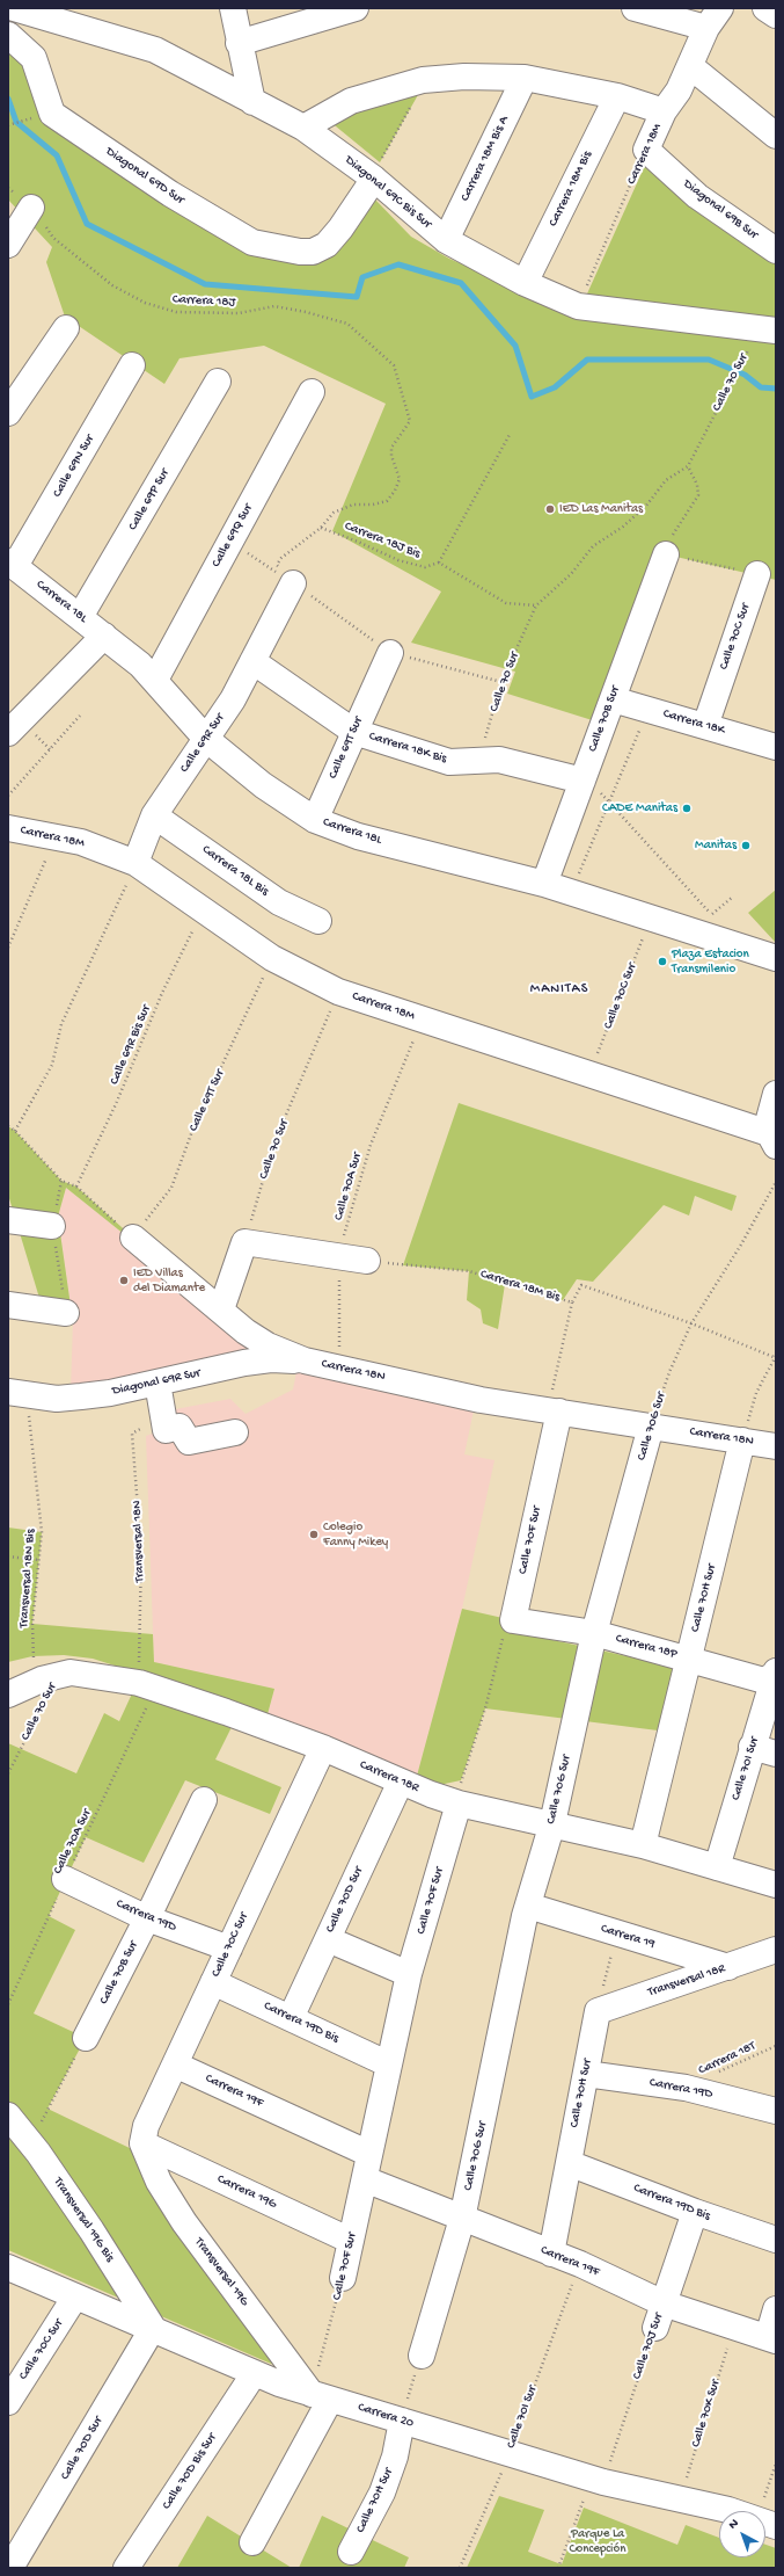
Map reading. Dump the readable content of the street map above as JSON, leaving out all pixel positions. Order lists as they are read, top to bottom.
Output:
{
  "streets": {
    "street": [
      "Carrera 18M",
      "Carrera 18M Bis A",
      "Diagonal 69D Sur",
      "Carrera 18M Bis",
      "Diagonal 69C Bis Sur",
      "Diagonal 69B Sur",
      "Calle 69N Sur",
      "Calle 69P Sur",
      "Calle 69Q Sur",
      "Carrera 18L",
      "Calle 70C Sur",
      "Calle 70B Sur",
      "Carrera 18K",
      "Calle 69R Sur",
      "Calle 69T Sur",
      "Carrera 18K Bis",
      "Carrera 18L Bis",
      "Carrera 18N",
      "Diagonal 69R Sur",
      "Calle 70G Sur",
      "Calle 70F Sur",
      "Calle 70H Sur",
      "Carrera 18P",
      "Calle 70I Sur",
      "Carrera 18R",
      "Calle 70D Sur",
      "Carrera 19D",
      "Carrera 19",
      "Transversal 18R",
      "Carrera 19D Bis",
      "Carrera 19F",
      "Carrera 19G",
      "Transversal 19G Bis",
      "Transversal 19G",
      "Calle 70J Sur",
      "Carrera 20",
      "Calle 70D Bis Sur"
    ],
    "path": [
      "Carrera 18J",
      "Calle 70 Sur",
      "Carrera 18J Bis",
      "Calle 69R Bis Sur",
      "Calle 70A Sur",
      "Transversal 18N",
      "Transversal 18N Bis",
      "Carrera 18T",
      "Calle 70K Sur"
    ]
  },
  "crossings": [
    ["Carrera 18M", "Diagonal 69C Bis Sur"],
    ["Carrera 18M", "Diagonal 69B Sur"],
    ["Carrera 18M", "Calle 70 Sur"],
    ["Carrera 18M", "Calle 70C Sur"],
    ["Carrera 18M", "Calle 69R Sur"],
    ["Carrera 18M", "Calle 69T Sur"],
    ["Carrera 18M", "Calle 69R Bis Sur"],
    ["Carrera 18M", "Calle 70A Sur"],
    ["Carrera 18M Bis A", "Diagonal 69C Bis Sur"],
    ["Diagonal 69D Sur", "Diagonal 69C Bis Sur"],
    ["Carrera 18M Bis", "Diagonal 69C Bis Sur"],
    ["Carrera 18M Bis", "Calle 70G Sur"],
    ["Carrera 18J", "Carrera 18J Bis"],
    ["Calle 70 Sur", "Carrera 18K Bis"],
    ["Calle 70 Sur", "Transversal 18N Bis"],
    ["Calle 70 Sur", "Carrera 18R"],
    ["Calle 69N Sur", "Carrera 18L"],
    ["Calle 69P Sur", "Carrera 18L"],
    ["Calle 69Q Sur", "Carrera 18L"],
    ["Carrera 18L", "Calle 70C Sur"],
    ["Carrera 18L", "Calle 70B Sur"],
    ["Carrera 18L", "Calle 69R Sur"],
    ["Carrera 18L", "Calle 69T Sur"],
    ["Calle 70C Sur", "Carrera 18K"],
    ["Calle 70C Sur", "Carrera 18R"],
    ["Calle 70C Sur", "Carrera 19D"],
    ["Calle 70C Sur", "Carrera 19D Bis"],
    ["Calle 70C Sur", "Carrera 19F"],
    ["Calle 70C Sur", "Carrera 19G"],
    ["Calle 70C Sur", "Transversal 19G"],
    ["Calle 70C Sur", "Carrera 20"],
    ["Calle 70B Sur", "Carrera 18K"],
    ["Calle 70B Sur", "Carrera 18K Bis"],
    ["Calle 70B Sur", "Carrera 19D"],
    ["Calle 69R Sur", "Carrera 18K Bis"],
    ["Calle 69R Sur", "Carrera 18L Bis"],
    ["Calle 69T Sur", "Carrera 18K Bis"],
    ["Calle 69T Sur", "Carrera 18N"],
    ["Calle 70A Sur", "Carrera 18N"],
    ["Calle 70A Sur", "Transversal 18N"],
    ["Calle 70A Sur", "Carrera 18R"],
    ["Calle 70A Sur", "Carrera 19D"],
    ["Carrera 18N", "Diagonal 69R Sur"],
    ["Carrera 18N", "Calle 70G Sur"],
    ["Carrera 18N", "Calle 70F Sur"],
    ["Carrera 18N", "Calle 70H Sur"],
    ["Diagonal 69R Sur", "Transversal 18N Bis"],
    ["Calle 70G Sur", "Carrera 18P"],
    ["Calle 70G Sur", "Carrera 18R"],
    ["Calle 70G Sur", "Carrera 19"],
    ["Calle 70G Sur", "Carrera 19F"],
    ["Calle 70F Sur", "Carrera 18P"],
    ["Calle 70F Sur", "Carrera 18R"],
    ["Calle 70F Sur", "Carrera 19D Bis"],
    ["Calle 70F Sur", "Carrera 19F"],
    ["Calle 70F Sur", "Carrera 19G"],
    ["Calle 70F Sur", "Transversal 19G"],
    ["Calle 70F Sur", "Carrera 20"],
    ["Transversal 18N", "Carrera 18R"],
    ["Transversal 18N Bis", "Carrera 18R"],
    ["Calle 70H Sur", "Carrera 18P"],
    ["Calle 70H Sur", "Carrera 18R"],
    ["Calle 70H Sur", "Carrera 19D"],
    ["Calle 70H Sur", "Transversal 18R"],
    ["Calle 70H Sur", "Carrera 19D Bis"],
    ["Calle 70H Sur", "Carrera 19F"],
    ["Calle 70H Sur", "Carrera 20"],
    ["Carrera 18P", "Calle 70I Sur"],
    ["Calle 70I Sur", "Carrera 18R"],
    ["Calle 70I Sur", "Carrera 19F"],
    ["Calle 70I Sur", "Carrera 20"],
    ["Carrera 18R", "Calle 70D Sur"],
    ["Calle 70D Sur", "Carrera 19D Bis"],
    ["Calle 70D Sur", "Transversal 19G Bis"],
    ["Calle 70D Sur", "Carrera 20"],
    ["Carrera 19", "Transversal 18R"],
    ["Carrera 19D Bis", "Calle 70J Sur"],
    ["Carrera 19F", "Calle 70J Sur"],
    ["Carrera 19F", "Calle 70K Sur"],
    ["Carrera 19G", "Transversal 19G"],
    ["Transversal 19G Bis", "Carrera 20"],
    ["Transversal 19G", "Carrera 20"],
    ["Calle 70J Sur", "Carrera 20"],
    ["Calle 70K Sur", "Carrera 20"],
    ["Carrera 20", "Calle 70D Bis Sur"]
  ],
  "districts": ["MANITAS"],
  "parks": ["Parque La Concepción"],
  "places": [
    "IED Las Manitas",
    "CADE Manitas",
    "Manitas",
    "Plaza Estacion Transmilenio",
    "IED Villas del Diamante",
    "Colegio Fanny Mikey"
  ],
  "north": "top left"
}
